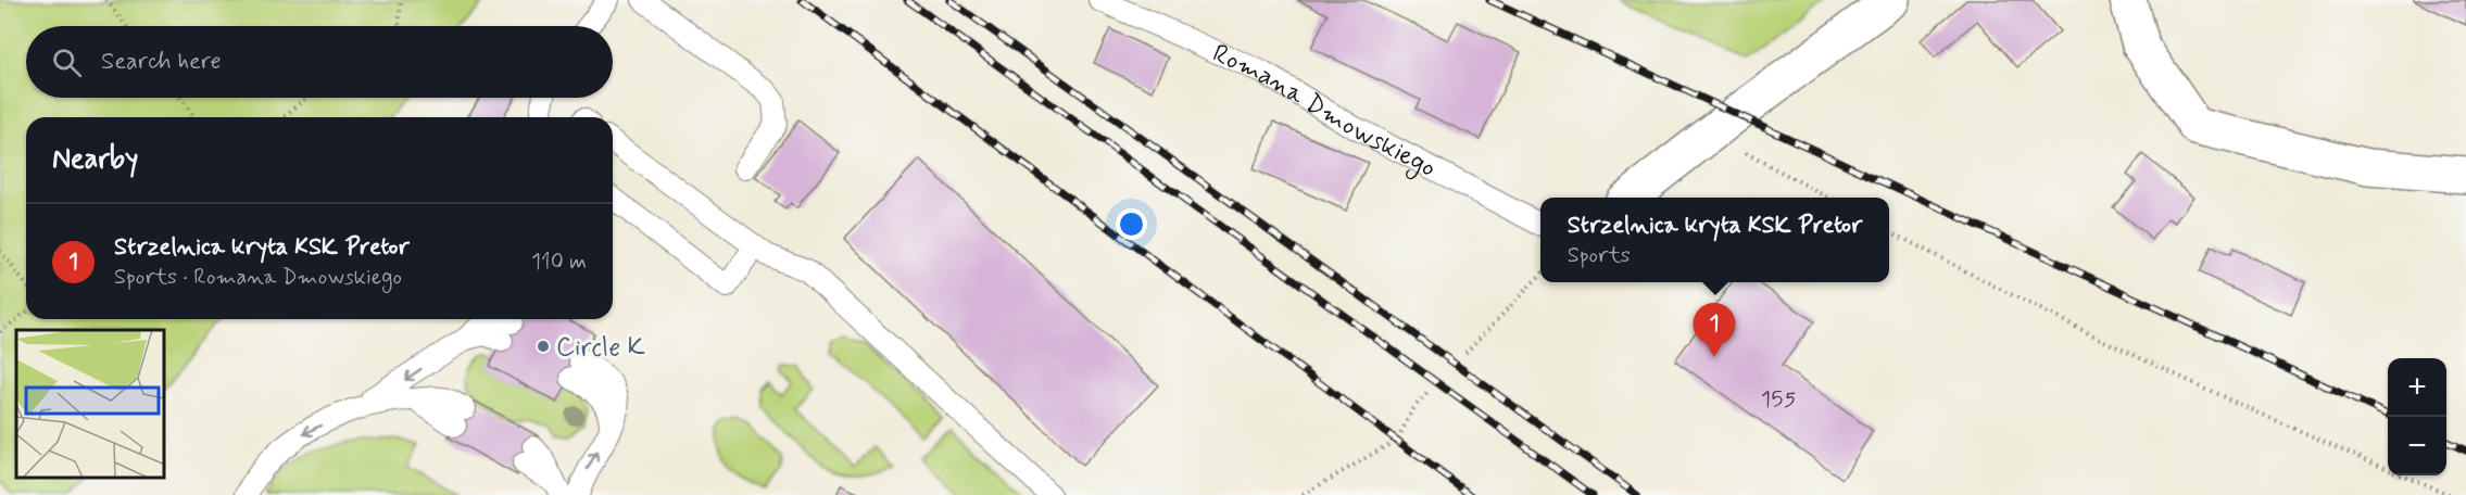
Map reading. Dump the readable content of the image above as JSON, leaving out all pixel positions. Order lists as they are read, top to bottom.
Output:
{
  "streets": {
    "lane": ["Romana Dmowskiego"]
  },
  "places": ["Circle K"],
  "house_numbers": ["155"],
  "page": {
    "search": "Search here",
    "heading": "Nearby",
    "popup": ["Strzelnica kryta KSK Pretor", "Sports"],
    "list": [
      {
        "mark": "1",
        "name": "Strzelnica kryta KSK Pretor",
        "note": "Sports · Romana Dmowskiego",
        "value": "110 m"
      }
    ],
    "pins": "1",
    "map_buttons": ["+", "−"]
  }
}
